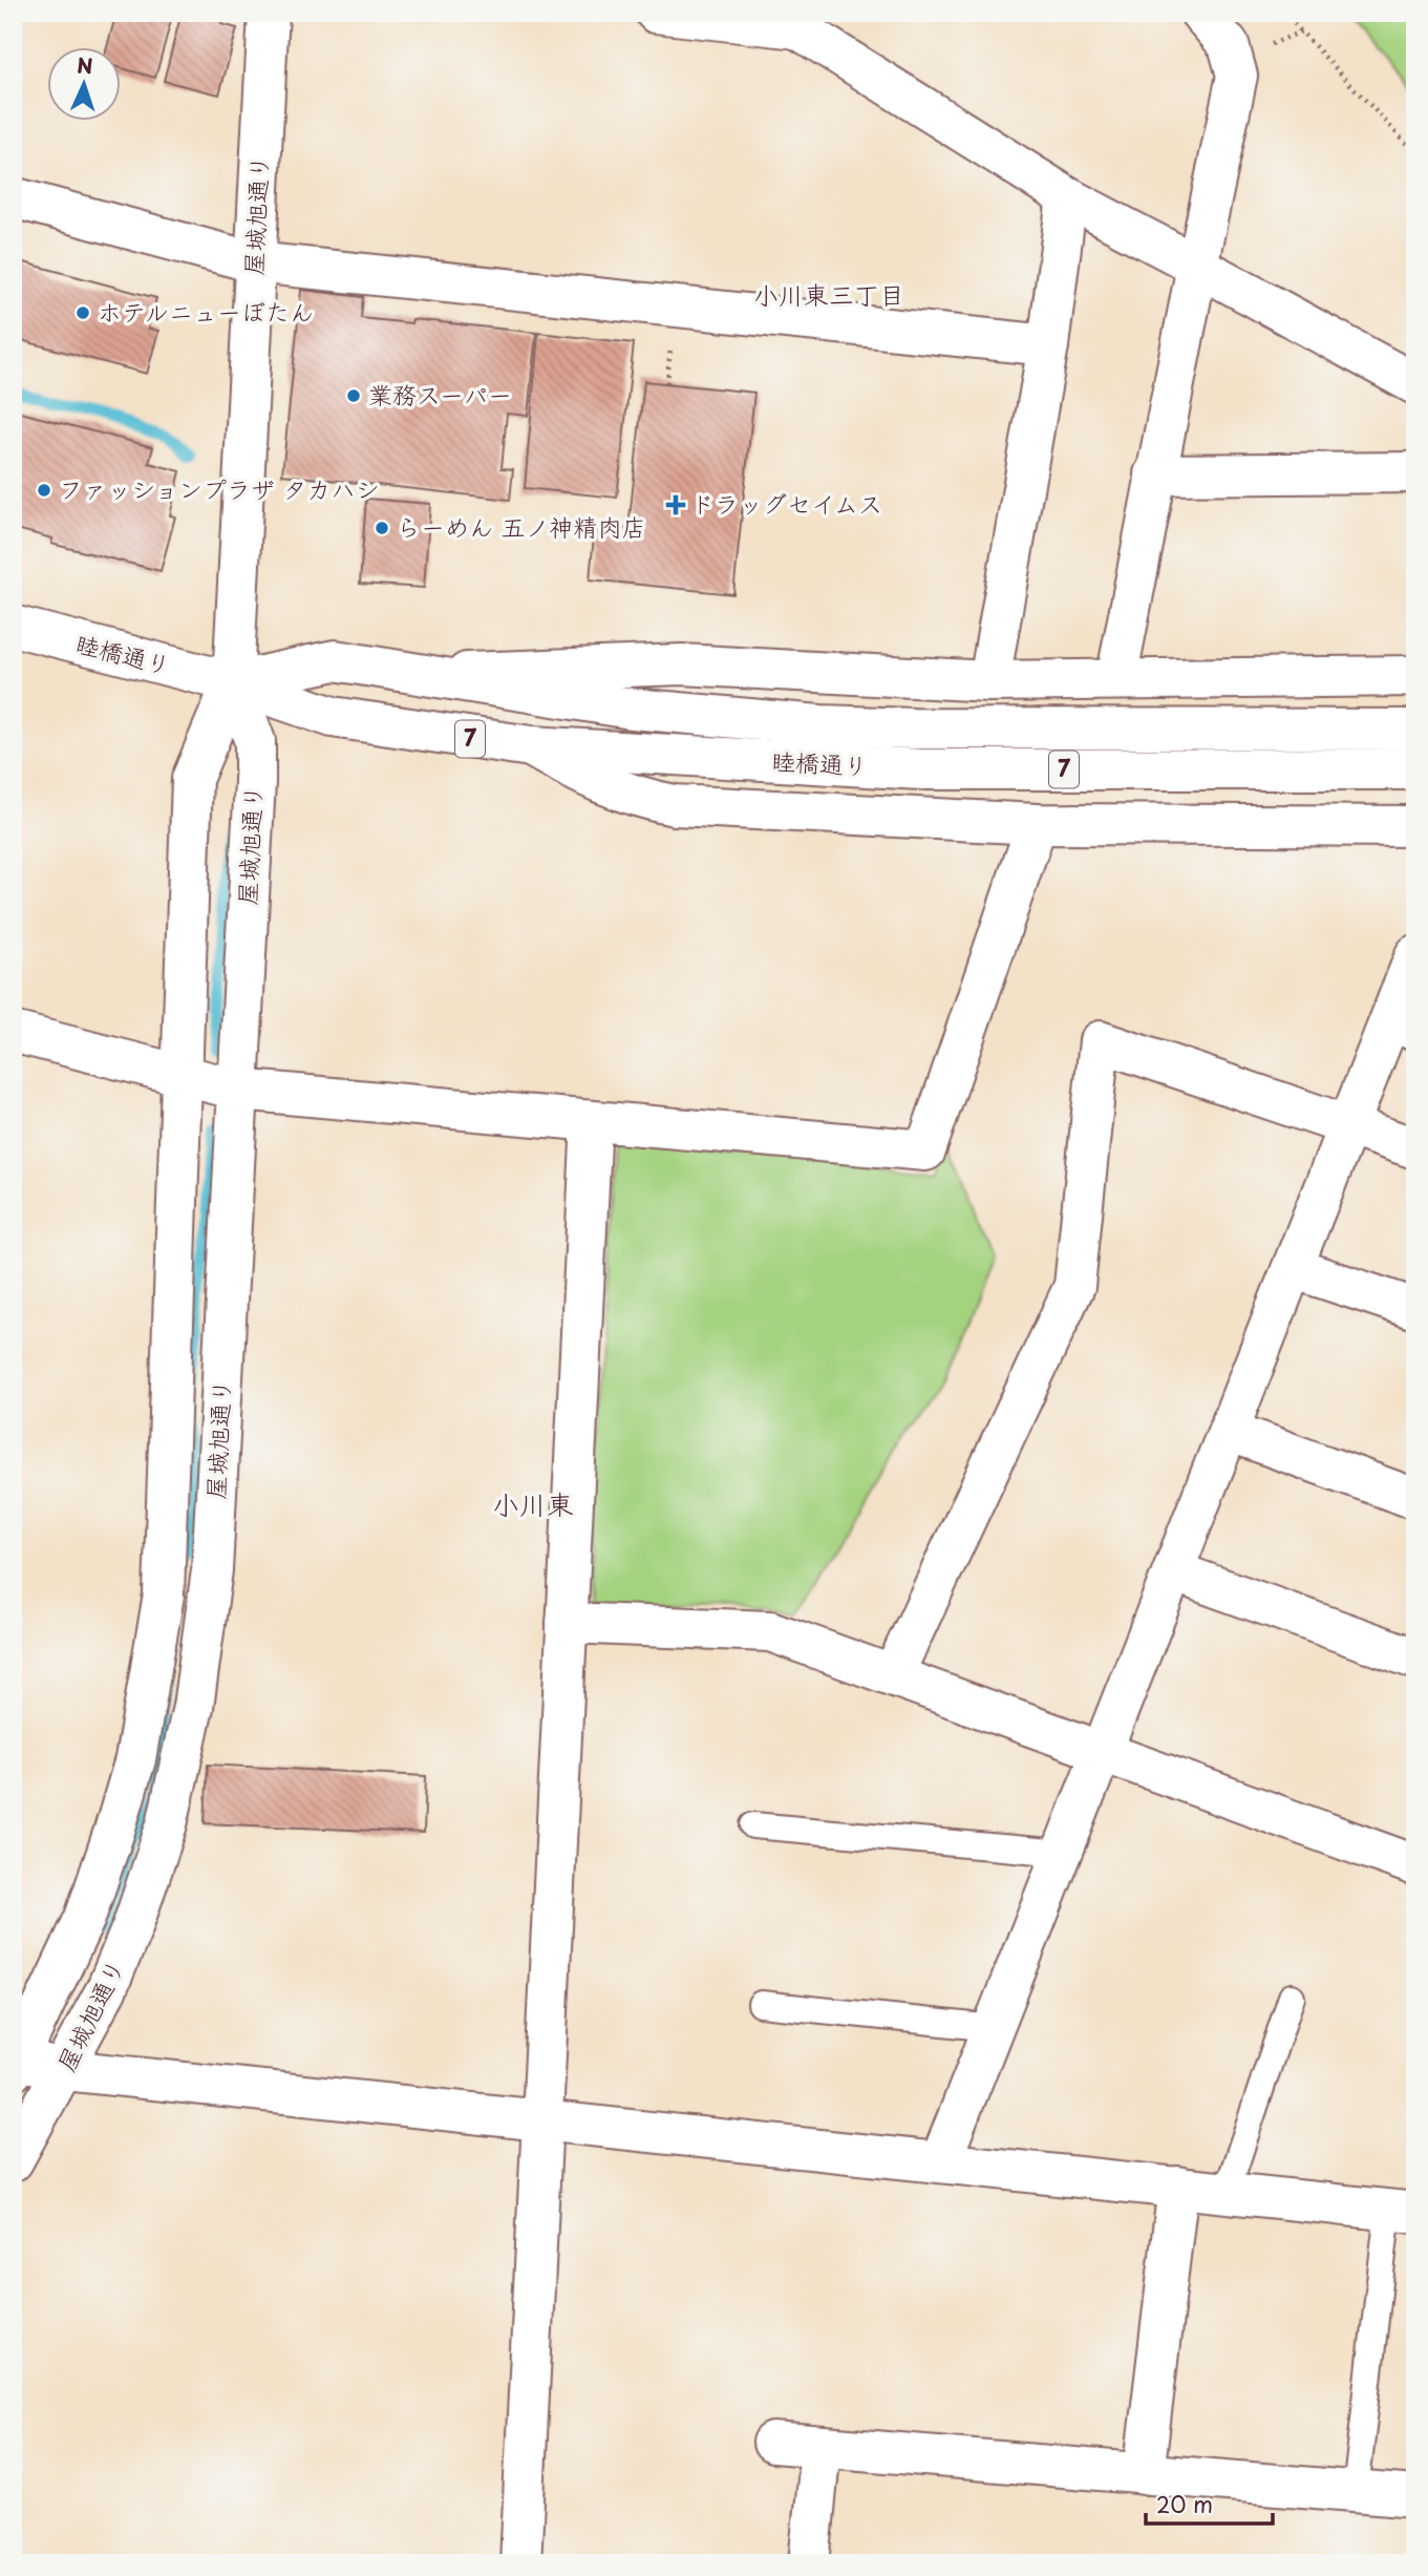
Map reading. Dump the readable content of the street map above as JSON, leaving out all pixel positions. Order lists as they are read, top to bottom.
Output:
{
  "streets": {
    "street": ["屋城旭通り", "睦橋通り", "7"]
  },
  "crossings": [
    ["屋城旭通り", "睦橋通り"]
  ],
  "districts": ["小川東三丁目", "小川東"],
  "places": {
    "other": [
      "ホテルニューぼたん",
      "業務スーパー",
      "ファッションプラザ タカハシ",
      "らーめん 五ノ神精肉店"
    ],
    "health": ["ドラッグセイムス"]
  },
  "scale_bar": "20 m",
  "north": "top"
}
